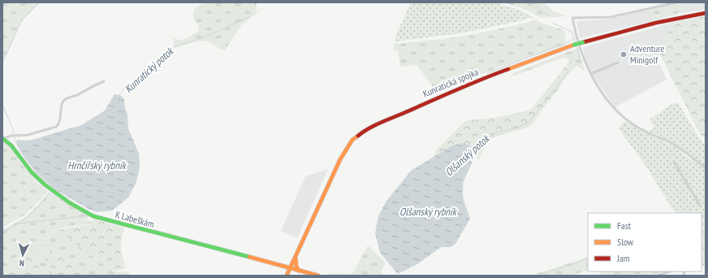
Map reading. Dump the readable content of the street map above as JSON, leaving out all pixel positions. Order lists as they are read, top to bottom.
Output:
{
  "streets": {
    "main road": ["Kunratická spojka", "K Labeškám"]
  },
  "crossings": [
    ["Kunratická spojka", "K Labeškám"]
  ],
  "water": [
    "Kunratický potok",
    "Olšanský potok",
    "Hrnčířský rybník",
    "Olšanský rybník"
  ],
  "places": ["Adventure Minigolf"],
  "legend": ["Fast", "Slow", "Jam"],
  "north": "bottom"
}
